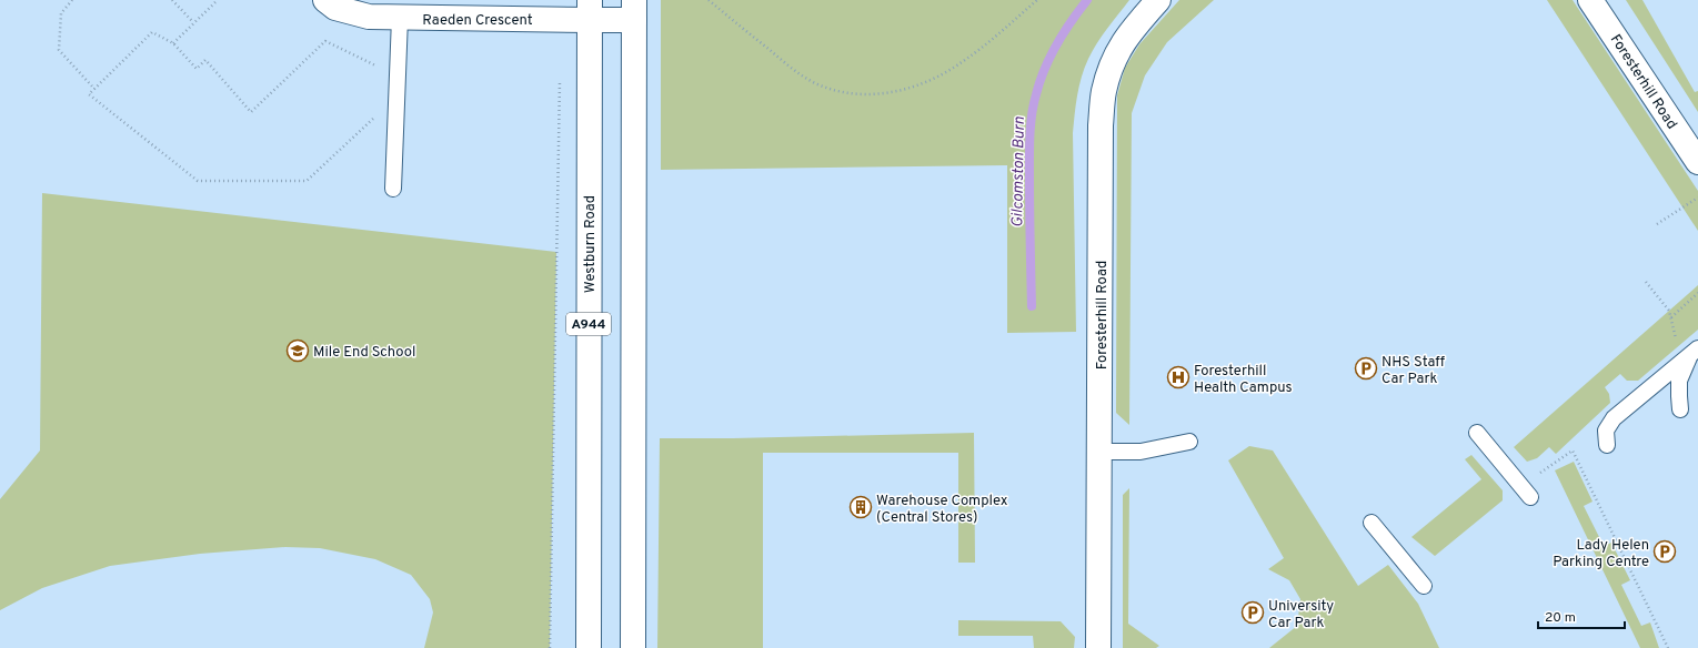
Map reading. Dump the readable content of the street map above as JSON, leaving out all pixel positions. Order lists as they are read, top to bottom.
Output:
{
  "streets": {
    "main road": [
      "Raeden Crescent",
      "Foresterhill Road",
      "Westburn Road",
      "A944"
    ]
  },
  "crossings": [
    ["Raeden Crescent", "Westburn Road"]
  ],
  "water": ["Gilcomston Burn"],
  "places": {
    "school or university": ["Mile End School"],
    "parking": ["NHS Staff Car Park", "Lady Helen Parking Centre", "University Car Park"],
    "hospital": ["Foresterhill Health Campus"],
    "building": ["Warehouse Complex (Central Stores)"]
  },
  "scale_bar": "20 m"
}
